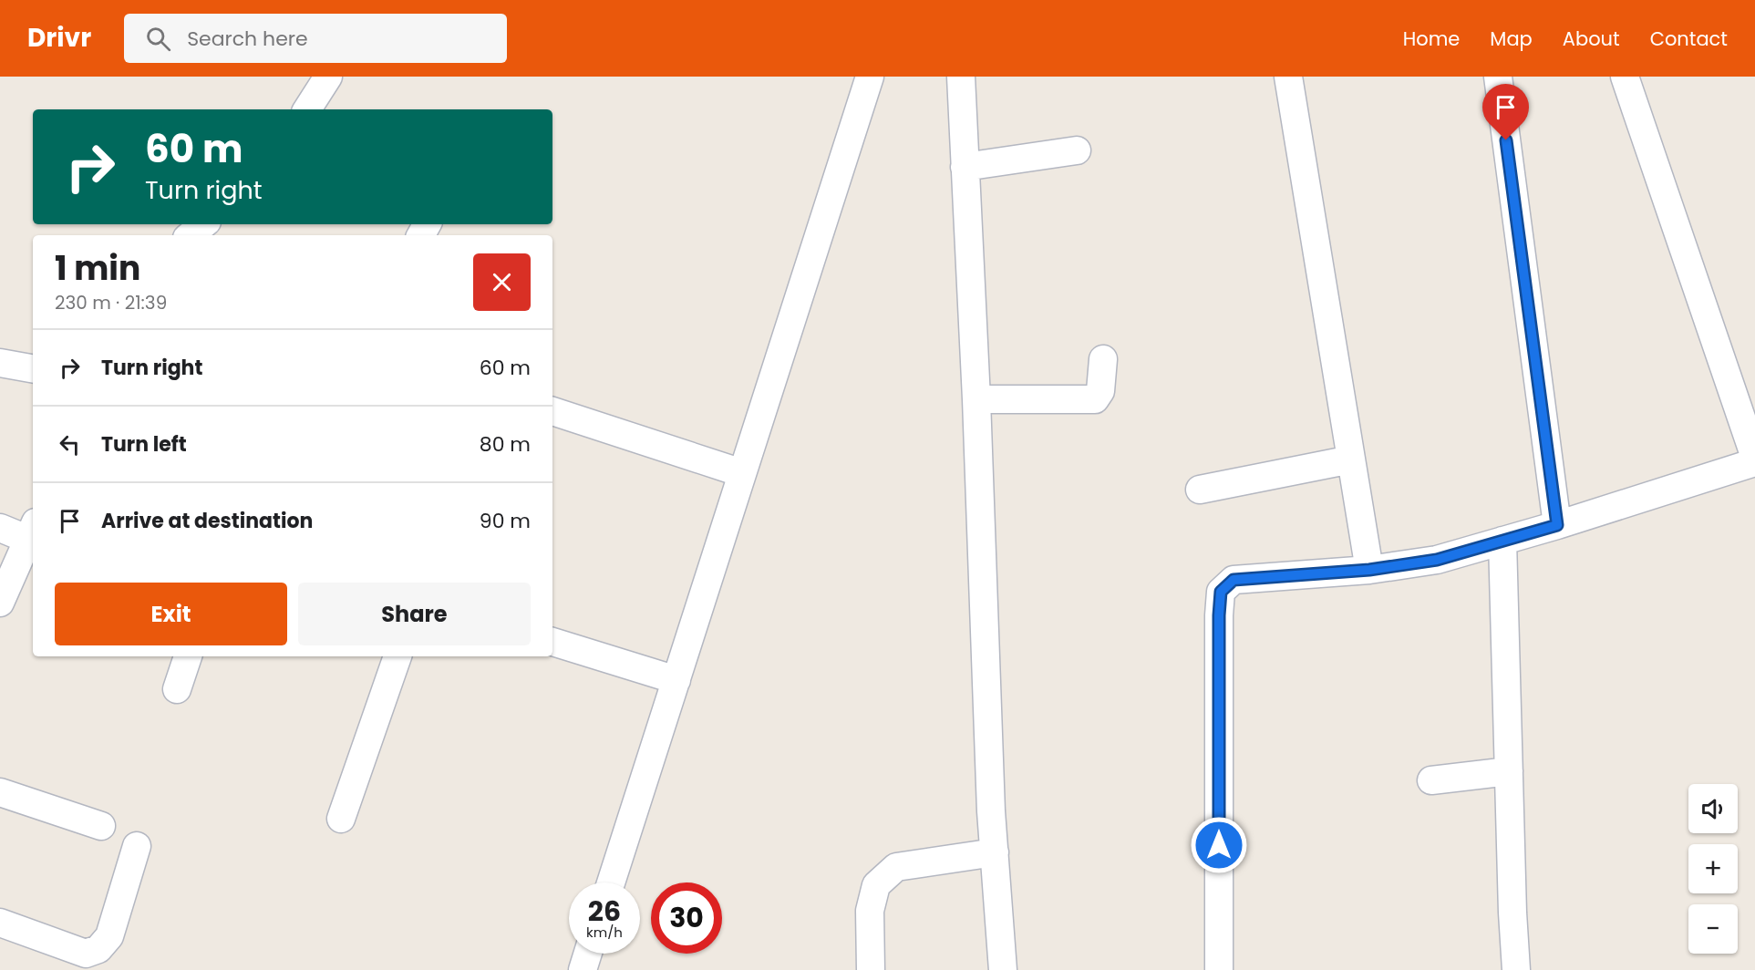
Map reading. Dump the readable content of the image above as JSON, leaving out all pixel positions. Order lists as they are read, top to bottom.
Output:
{
  "page": {
    "header": "Drivr",
    "search": "Search here",
    "nav": [
      "Home",
      "Map",
      "About",
      "Contact"
    ],
    "turn": ["60 m", "Turn right"],
    "heading": ["1 min", "230 m · 21:39"],
    "list": [
      {
        "name": "Turn right",
        "value": "60 m"
      },
      {
        "name": "Turn left",
        "value": "80 m"
      },
      {
        "name": "Arrive at destination",
        "value": "90 m"
      }
    ],
    "buttons": ["Exit", "Share"],
    "map_buttons": ["+", "−"],
    "speed": "26 km/h",
    "limit": "30"
  }
}
